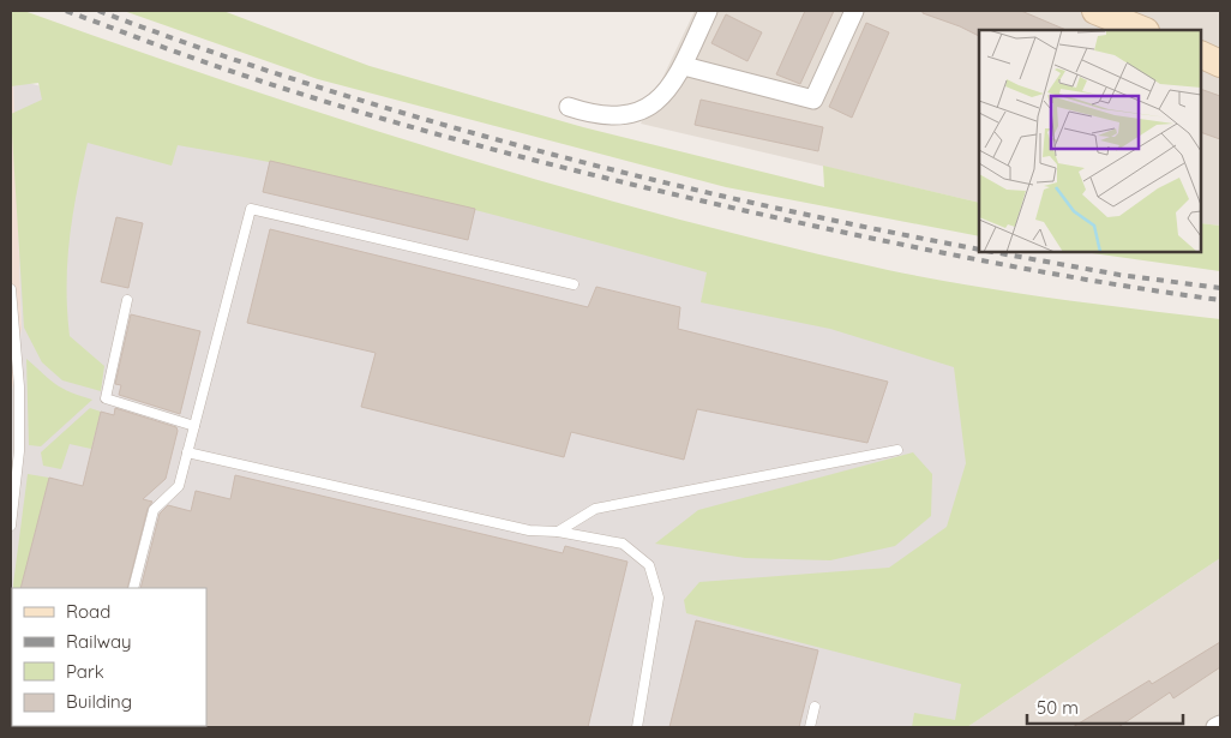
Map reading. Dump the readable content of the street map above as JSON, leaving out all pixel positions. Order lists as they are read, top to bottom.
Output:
{
  "legend": [
    "Road",
    "Railway",
    "Park",
    "Building"
  ],
  "scale_bar": "50 m"
}
